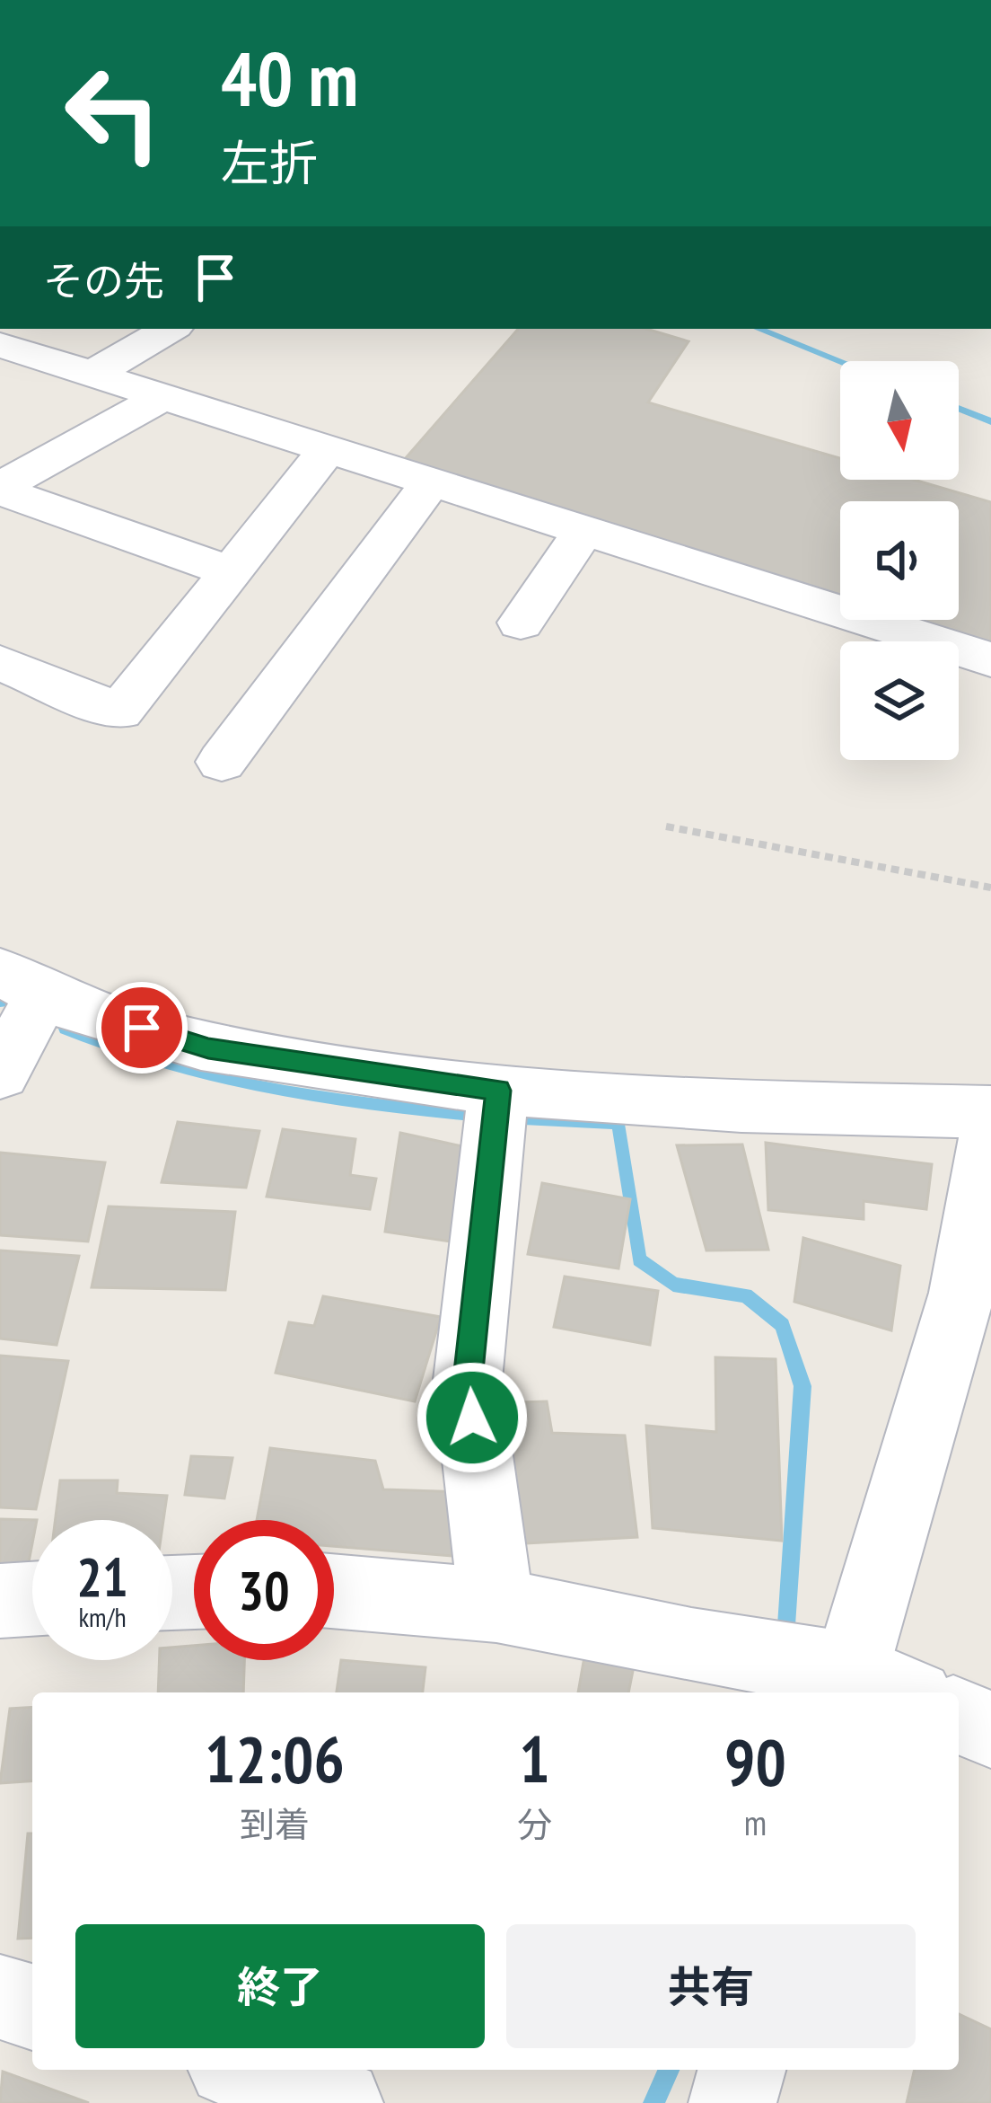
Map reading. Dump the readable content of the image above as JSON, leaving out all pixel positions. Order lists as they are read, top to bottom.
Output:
{
  "north": "bottom",
  "page": {
    "turn": ["40 m", "左折"],
    "then": "その先",
    "speed": "21 km/h",
    "limit": "30",
    "eta": [
      "12:06",
      "到着",
      "1",
      "分",
      "90",
      "m"
    ],
    "buttons": ["終了", "共有"]
  }
}
